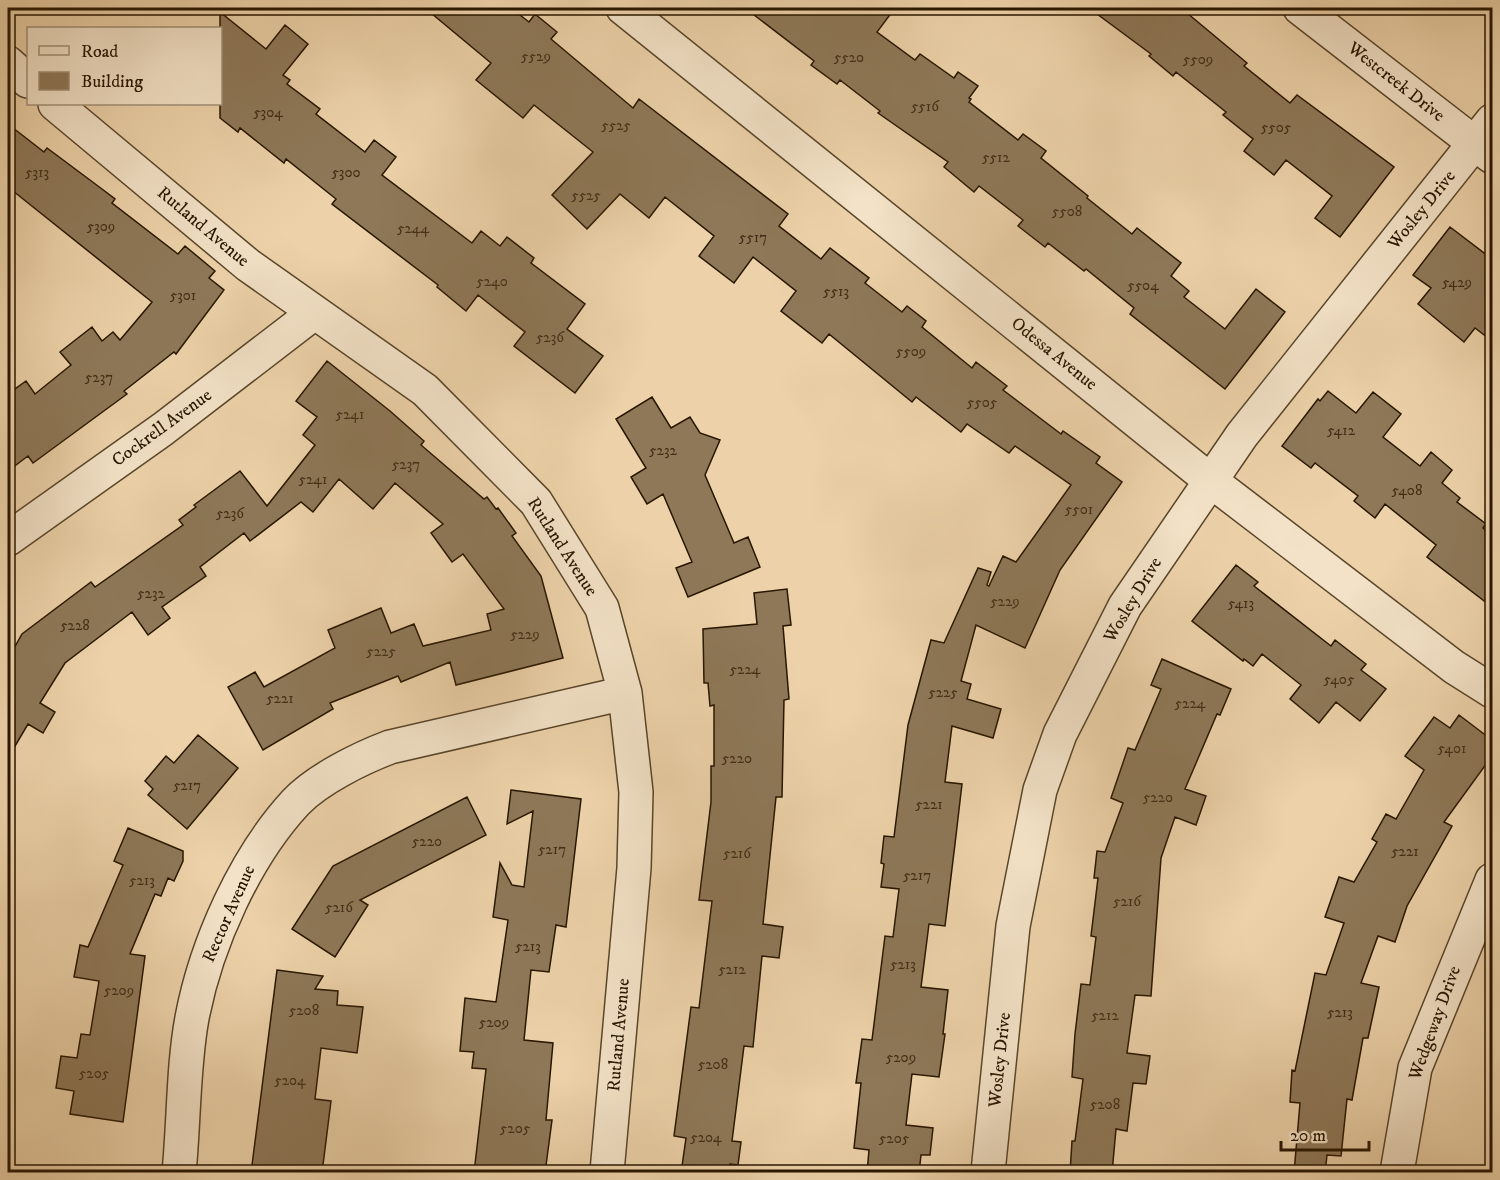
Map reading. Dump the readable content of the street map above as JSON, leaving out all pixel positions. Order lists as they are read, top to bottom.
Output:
{
  "streets": {
    "street": [
      "Westcreek Drive",
      "Wosley Drive",
      "Rutland Avenue",
      "Odessa Avenue",
      "Cockrell Avenue",
      "Rector Avenue",
      "Wedgeway Drive"
    ]
  },
  "crossings": [
    ["Westcreek Drive", "Wosley Drive"],
    ["Wosley Drive", "Odessa Avenue"],
    ["Rutland Avenue", "Cockrell Avenue"],
    ["Rutland Avenue", "Rector Avenue"]
  ],
  "house_numbers": [
    "5529",
    "5520",
    "5509",
    "5516",
    "5304",
    "5525",
    "5505",
    "5512",
    "5313",
    "5300",
    "5525",
    "5508",
    "5309",
    "5244",
    "5517",
    "5240",
    "5429",
    "5504",
    "5513",
    "5301",
    "5236",
    "5509",
    "5237",
    "5505",
    "5241",
    "5412",
    "5232",
    "5237",
    "5241",
    "5408",
    "5501",
    "5236",
    "5232",
    "5229",
    "5413",
    "5228",
    "5229",
    "5225",
    "5224",
    "5405",
    "5225",
    "5221",
    "5224",
    "5401",
    "5220",
    "5217",
    "5220",
    "5221",
    "5220",
    "5217",
    "5221",
    "5216",
    "5217",
    "5213",
    "5216",
    "5216",
    "5213",
    "5213",
    "5212",
    "5209",
    "5208",
    "5213",
    "5212",
    "5209",
    "5209",
    "5208",
    "5205",
    "5204",
    "5208",
    "5205",
    "5204",
    "5205"
  ],
  "legend": ["Road", "Building"],
  "scale_bar": "20 m"
}
